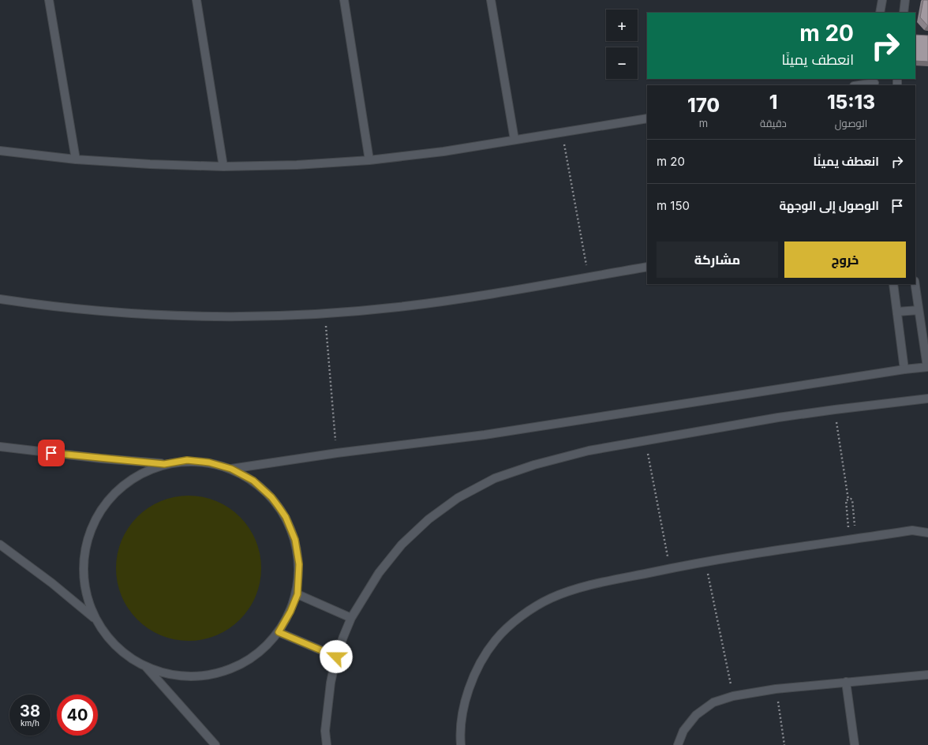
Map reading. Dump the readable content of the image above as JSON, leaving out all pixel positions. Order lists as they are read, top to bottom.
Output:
{
  "page": {
    "map_buttons": ["+", "−"],
    "turn": ["20 m", "انعطف يمينًا"],
    "eta": [
      "15:13",
      "الوصول",
      "1",
      "دقيقة",
      "170",
      "m"
    ],
    "list": [
      {
        "name": "انعطف يمينًا",
        "value": "20 m"
      },
      {
        "name": "الوصول إلى الوجهة",
        "value": "150 m"
      }
    ],
    "buttons": ["خروج", "مشاركة"],
    "speed": "38 km/h",
    "limit": "40"
  }
}
